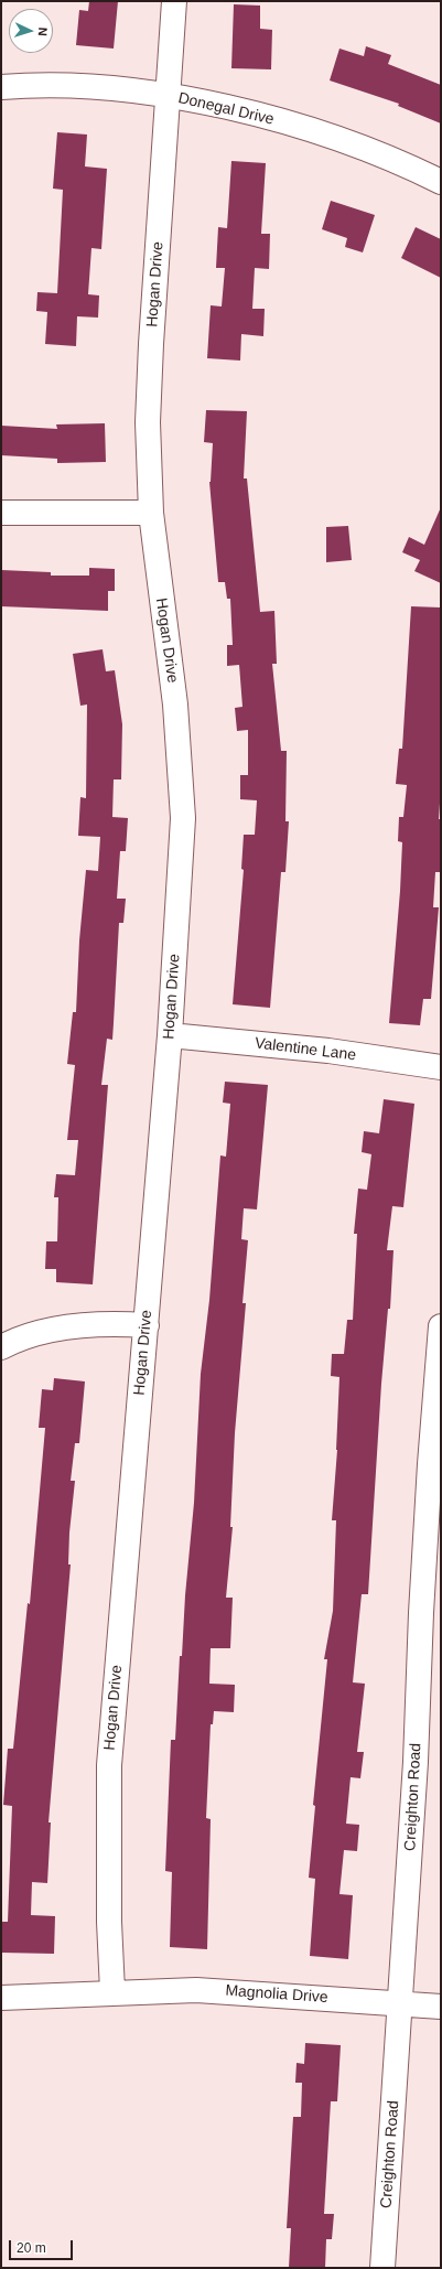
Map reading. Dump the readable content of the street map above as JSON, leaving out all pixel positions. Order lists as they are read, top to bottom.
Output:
{
  "streets": {
    "street": [
      "Donegal Drive",
      "Hogan Drive",
      "Valentine Lane",
      "Creighton Road",
      "Magnolia Drive"
    ]
  },
  "crossings": [
    ["Donegal Drive", "Hogan Drive"],
    ["Hogan Drive", "Valentine Lane"],
    ["Hogan Drive", "Magnolia Drive"],
    ["Creighton Road", "Magnolia Drive"]
  ],
  "scale_bar": "20 m",
  "north": "right"
}
